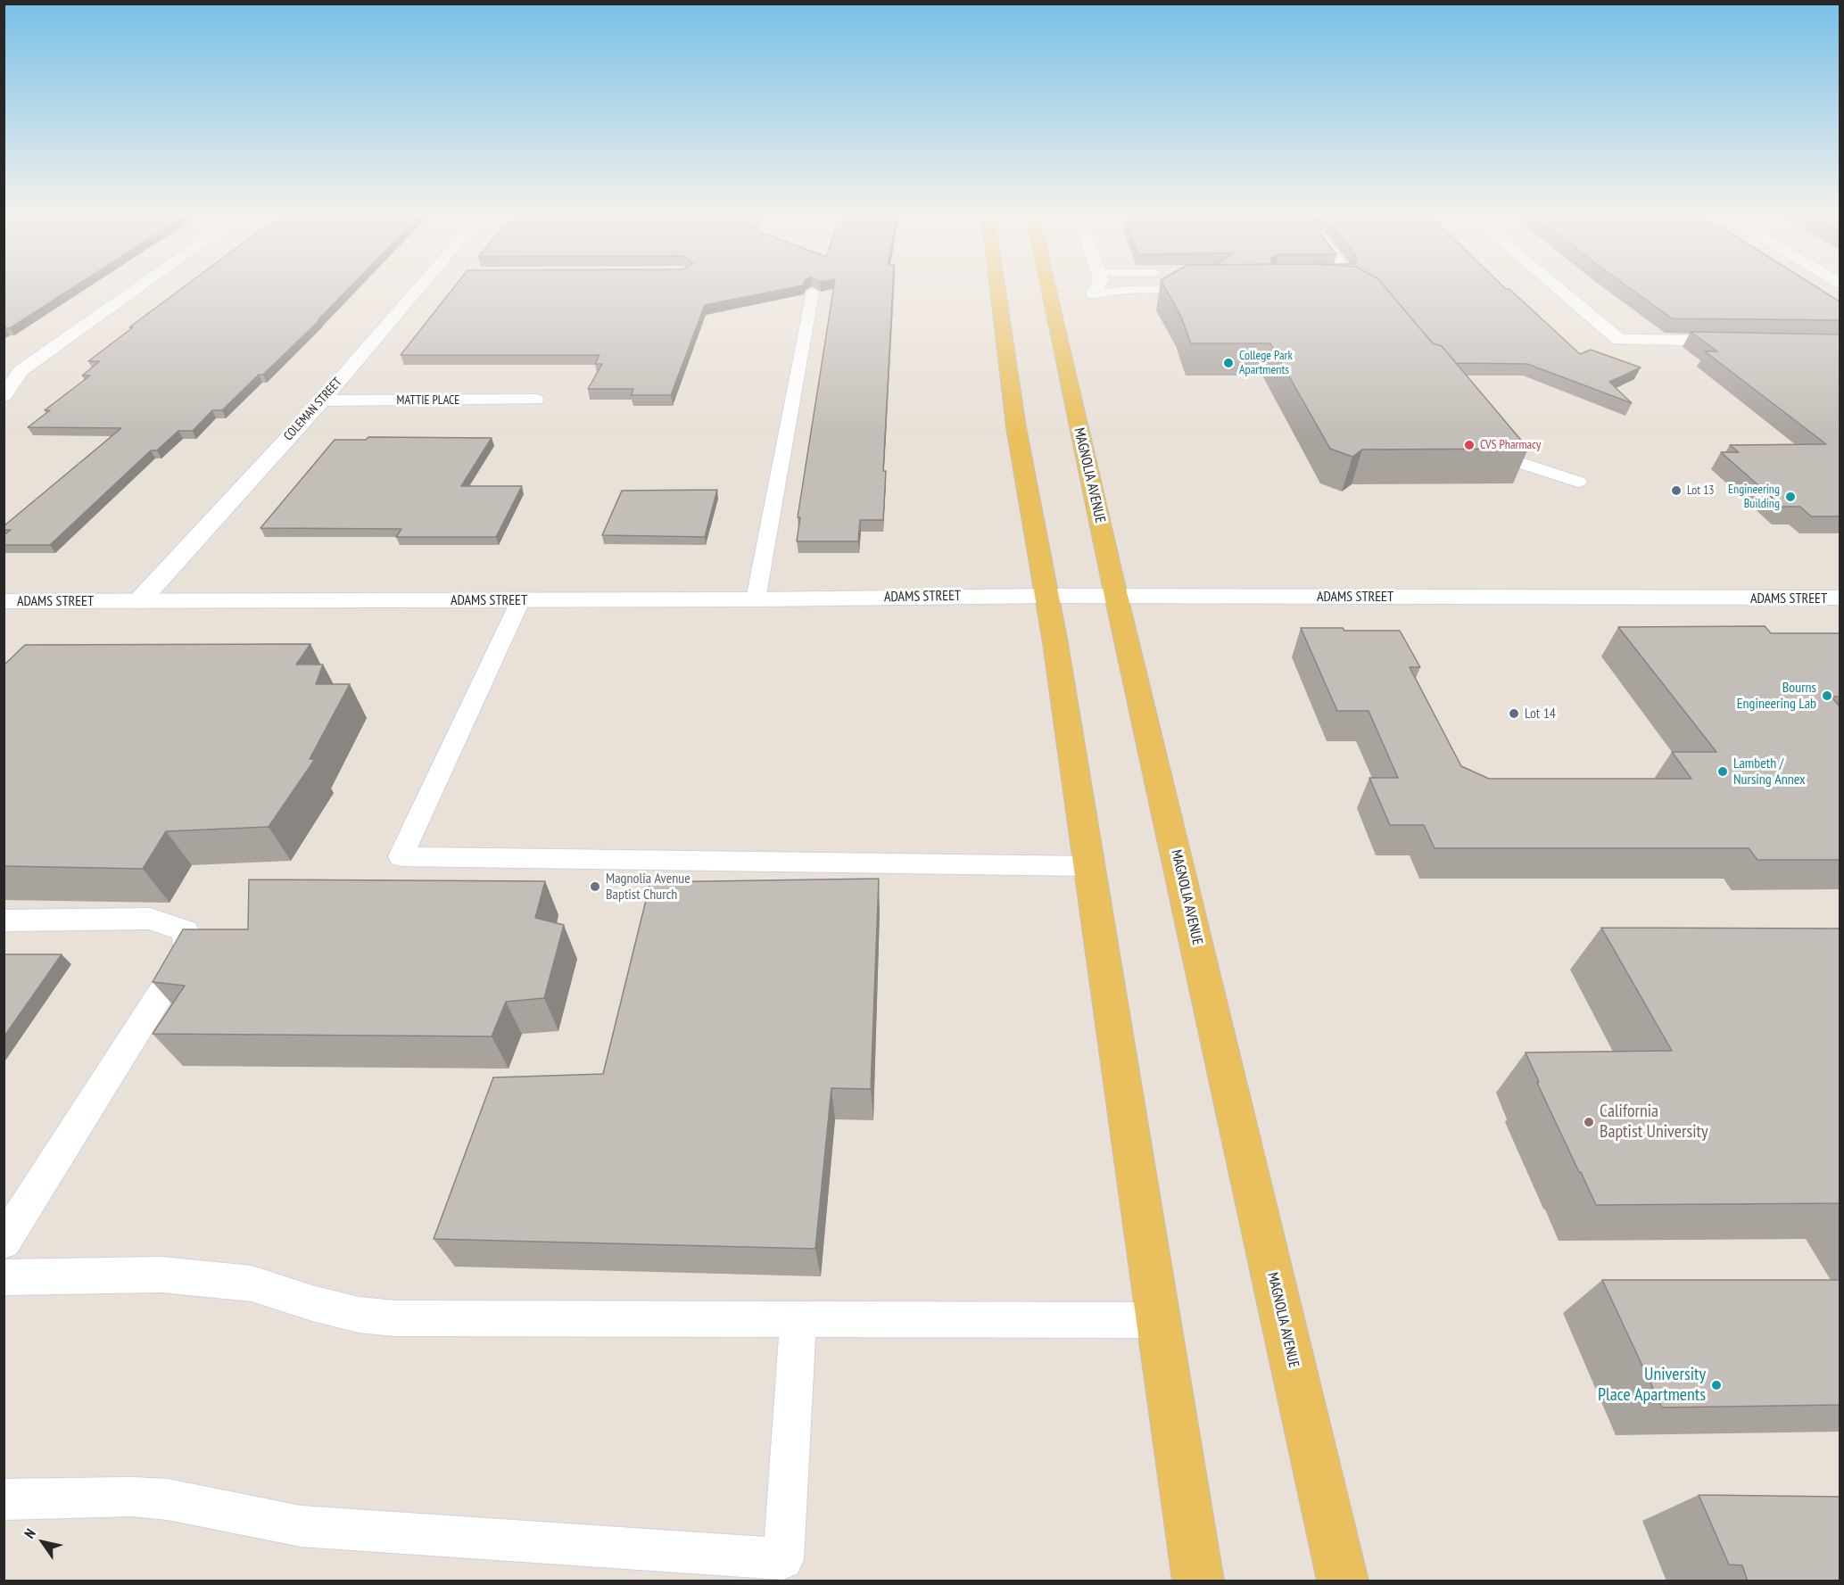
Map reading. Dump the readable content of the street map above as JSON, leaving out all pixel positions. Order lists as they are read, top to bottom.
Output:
{
  "streets": {
    "main road": ["MAGNOLIA AVENUE"],
    "street": ["MATTIE PLACE", "COLEMAN STREET", "ADAMS STREET"]
  },
  "crossings": [
    ["MATTIE PLACE", "COLEMAN STREET"],
    ["COLEMAN STREET", "ADAMS STREET"],
    ["MAGNOLIA AVENUE", "ADAMS STREET"]
  ],
  "places": [
    "College Park Apartments",
    "CVS Pharmacy",
    "Lot 13",
    "Engineering Building",
    "Bourns Engineering Lab",
    "Lot 14",
    "Lambeth / Nursing Annex",
    "Magnolia Avenue Baptist Church",
    "California Baptist University",
    "University Place Apartments"
  ],
  "north": "top left"
}
